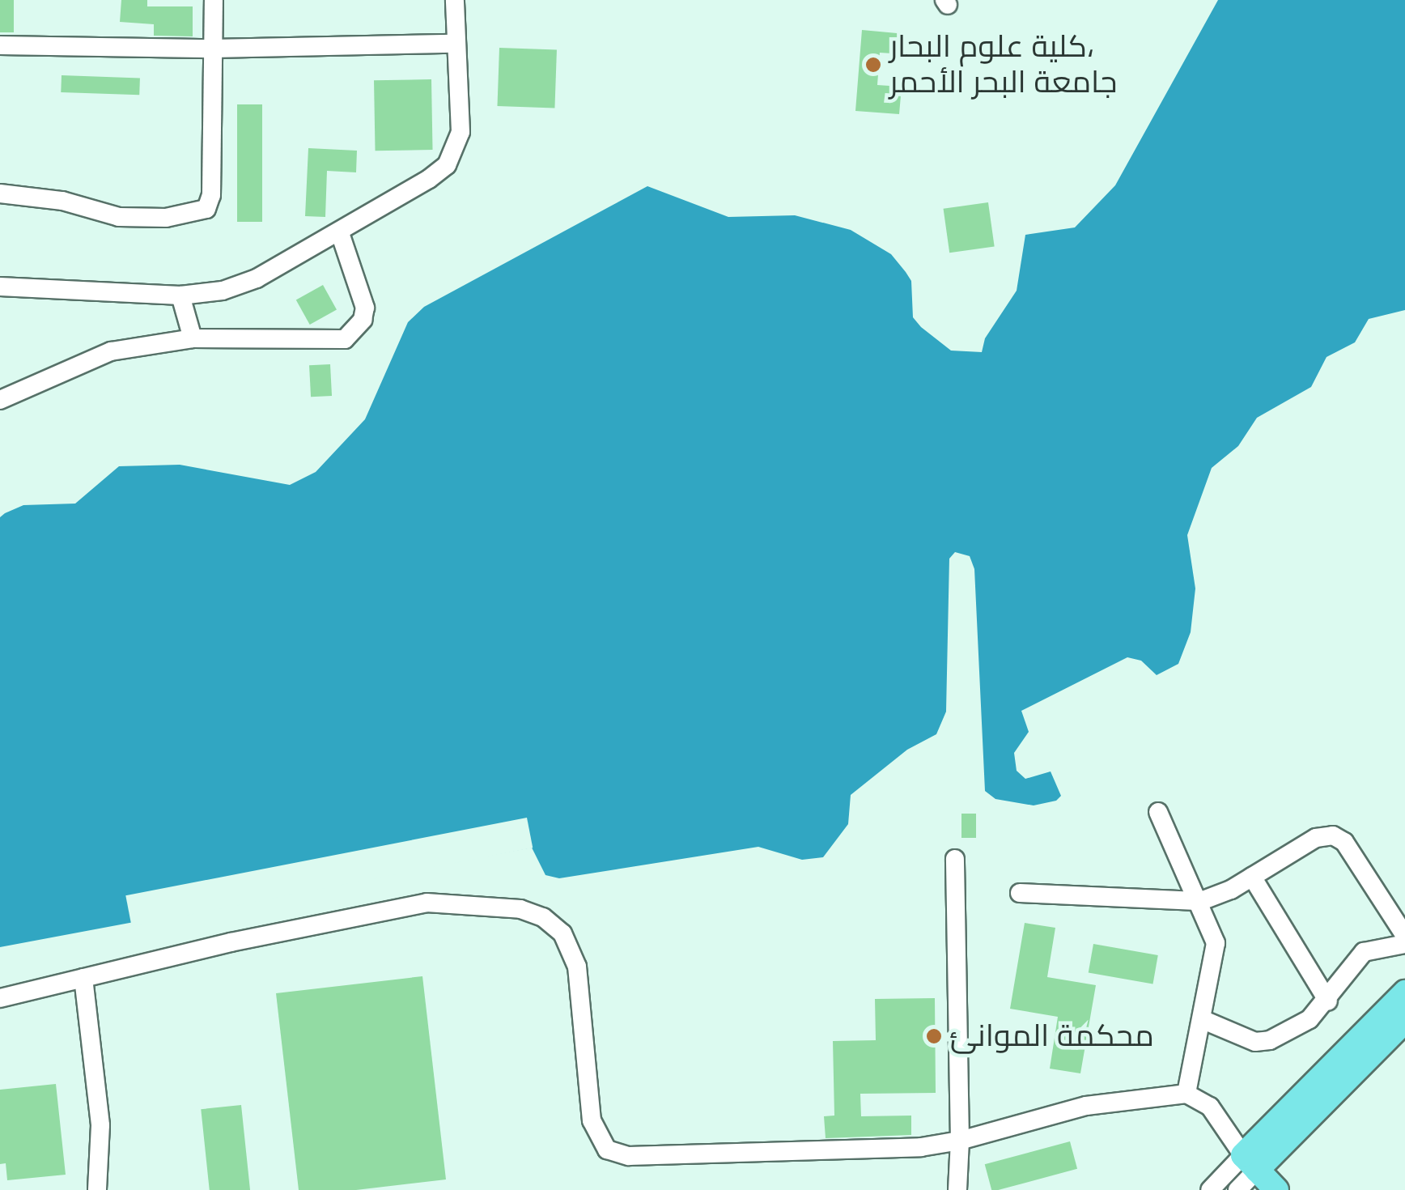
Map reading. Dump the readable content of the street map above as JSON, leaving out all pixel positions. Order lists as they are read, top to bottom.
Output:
{
  "places": ["كلية علوم البحار، جامعة البحر الأحمر", "محكمة الموانئ"]
}
